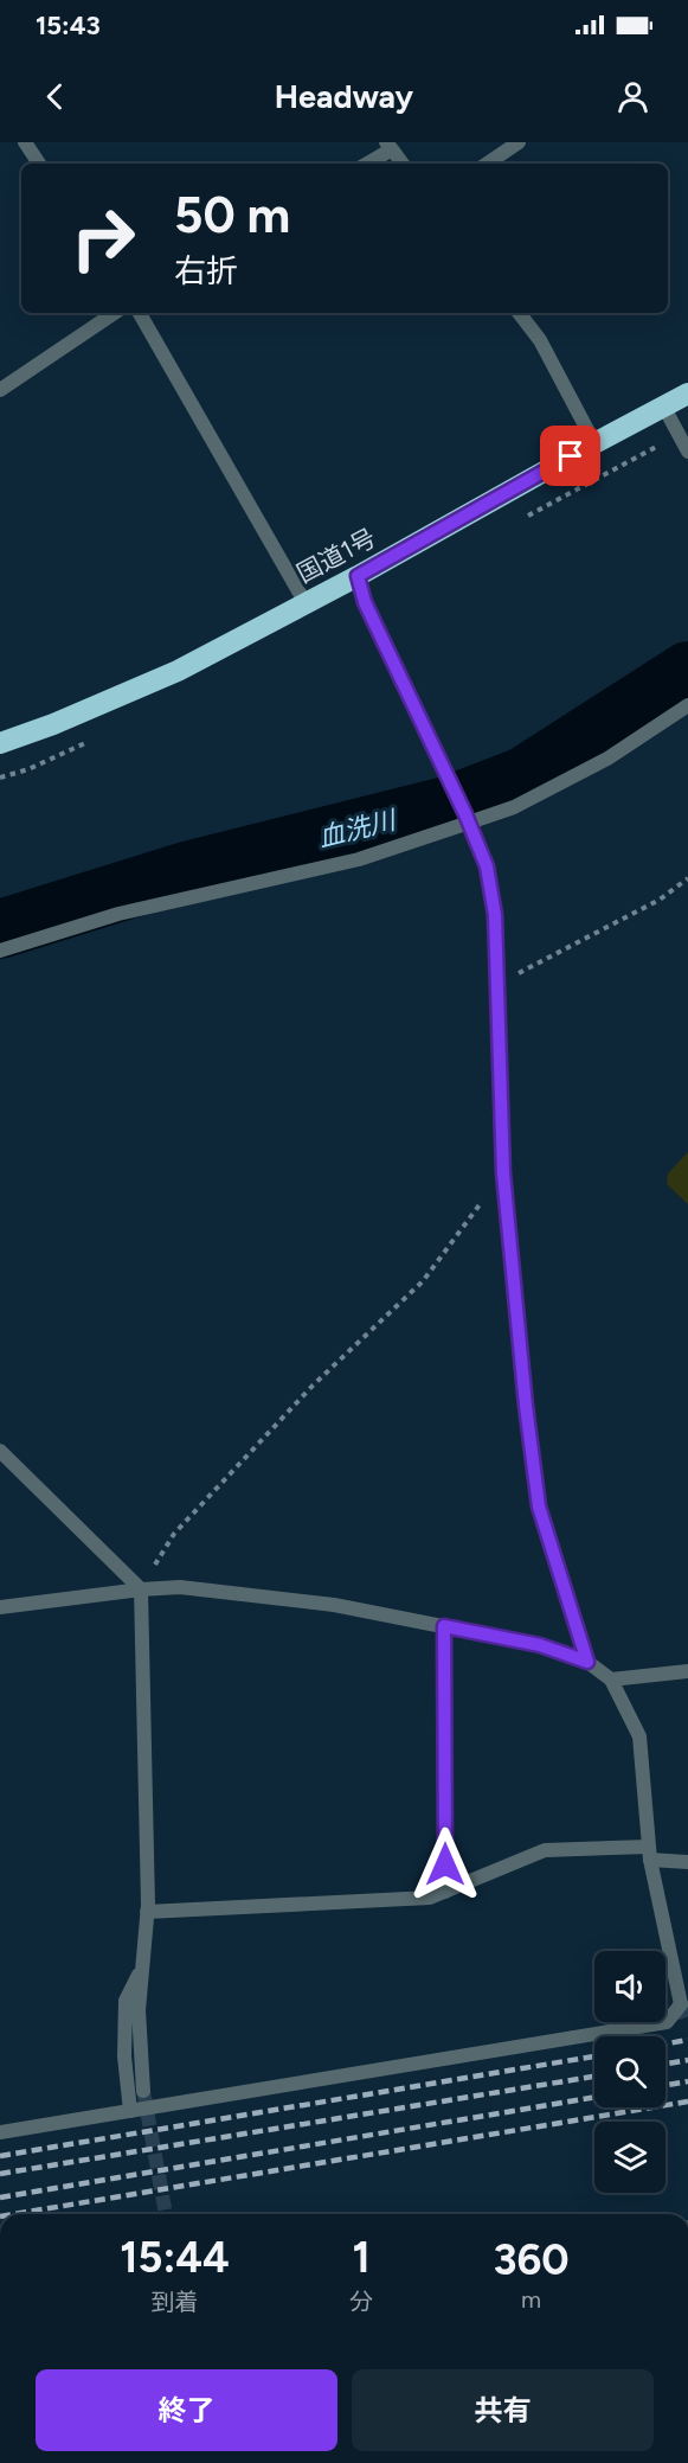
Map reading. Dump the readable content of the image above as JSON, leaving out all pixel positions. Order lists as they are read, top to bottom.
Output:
{
  "streets": {
    "highway": ["国道1号"]
  },
  "water": ["血洗川"],
  "page": {
    "status": "15:43",
    "header": "Headway",
    "turn": ["50 m", "右折"],
    "eta": [
      "15:44",
      "到着",
      "1",
      "分",
      "360",
      "m"
    ],
    "buttons": ["終了", "共有"]
  }
}
